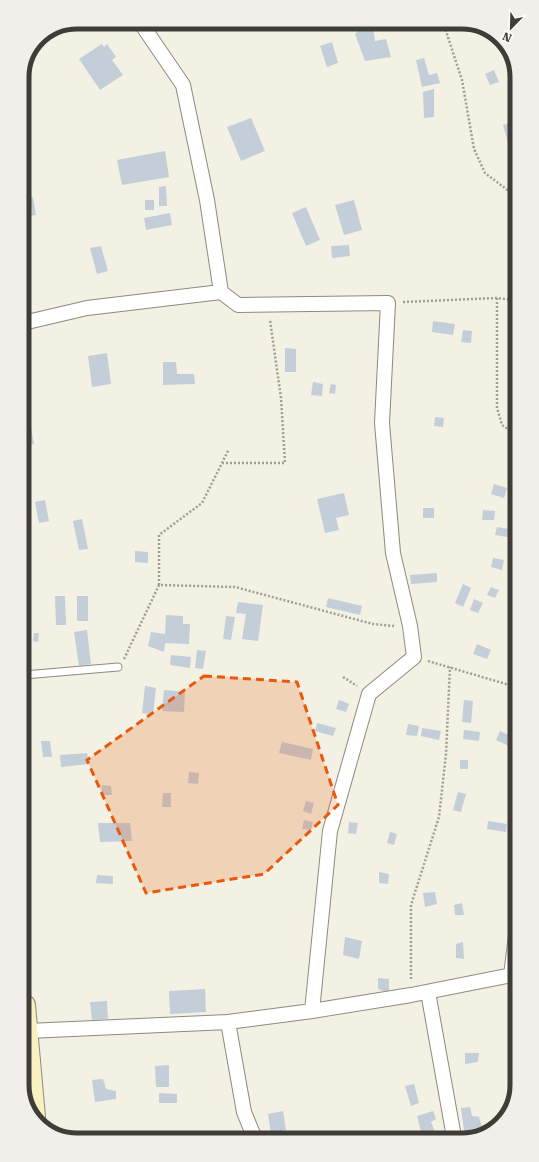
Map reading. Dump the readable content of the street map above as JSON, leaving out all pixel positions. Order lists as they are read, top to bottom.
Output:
{
  "north": "bottom left"
}
